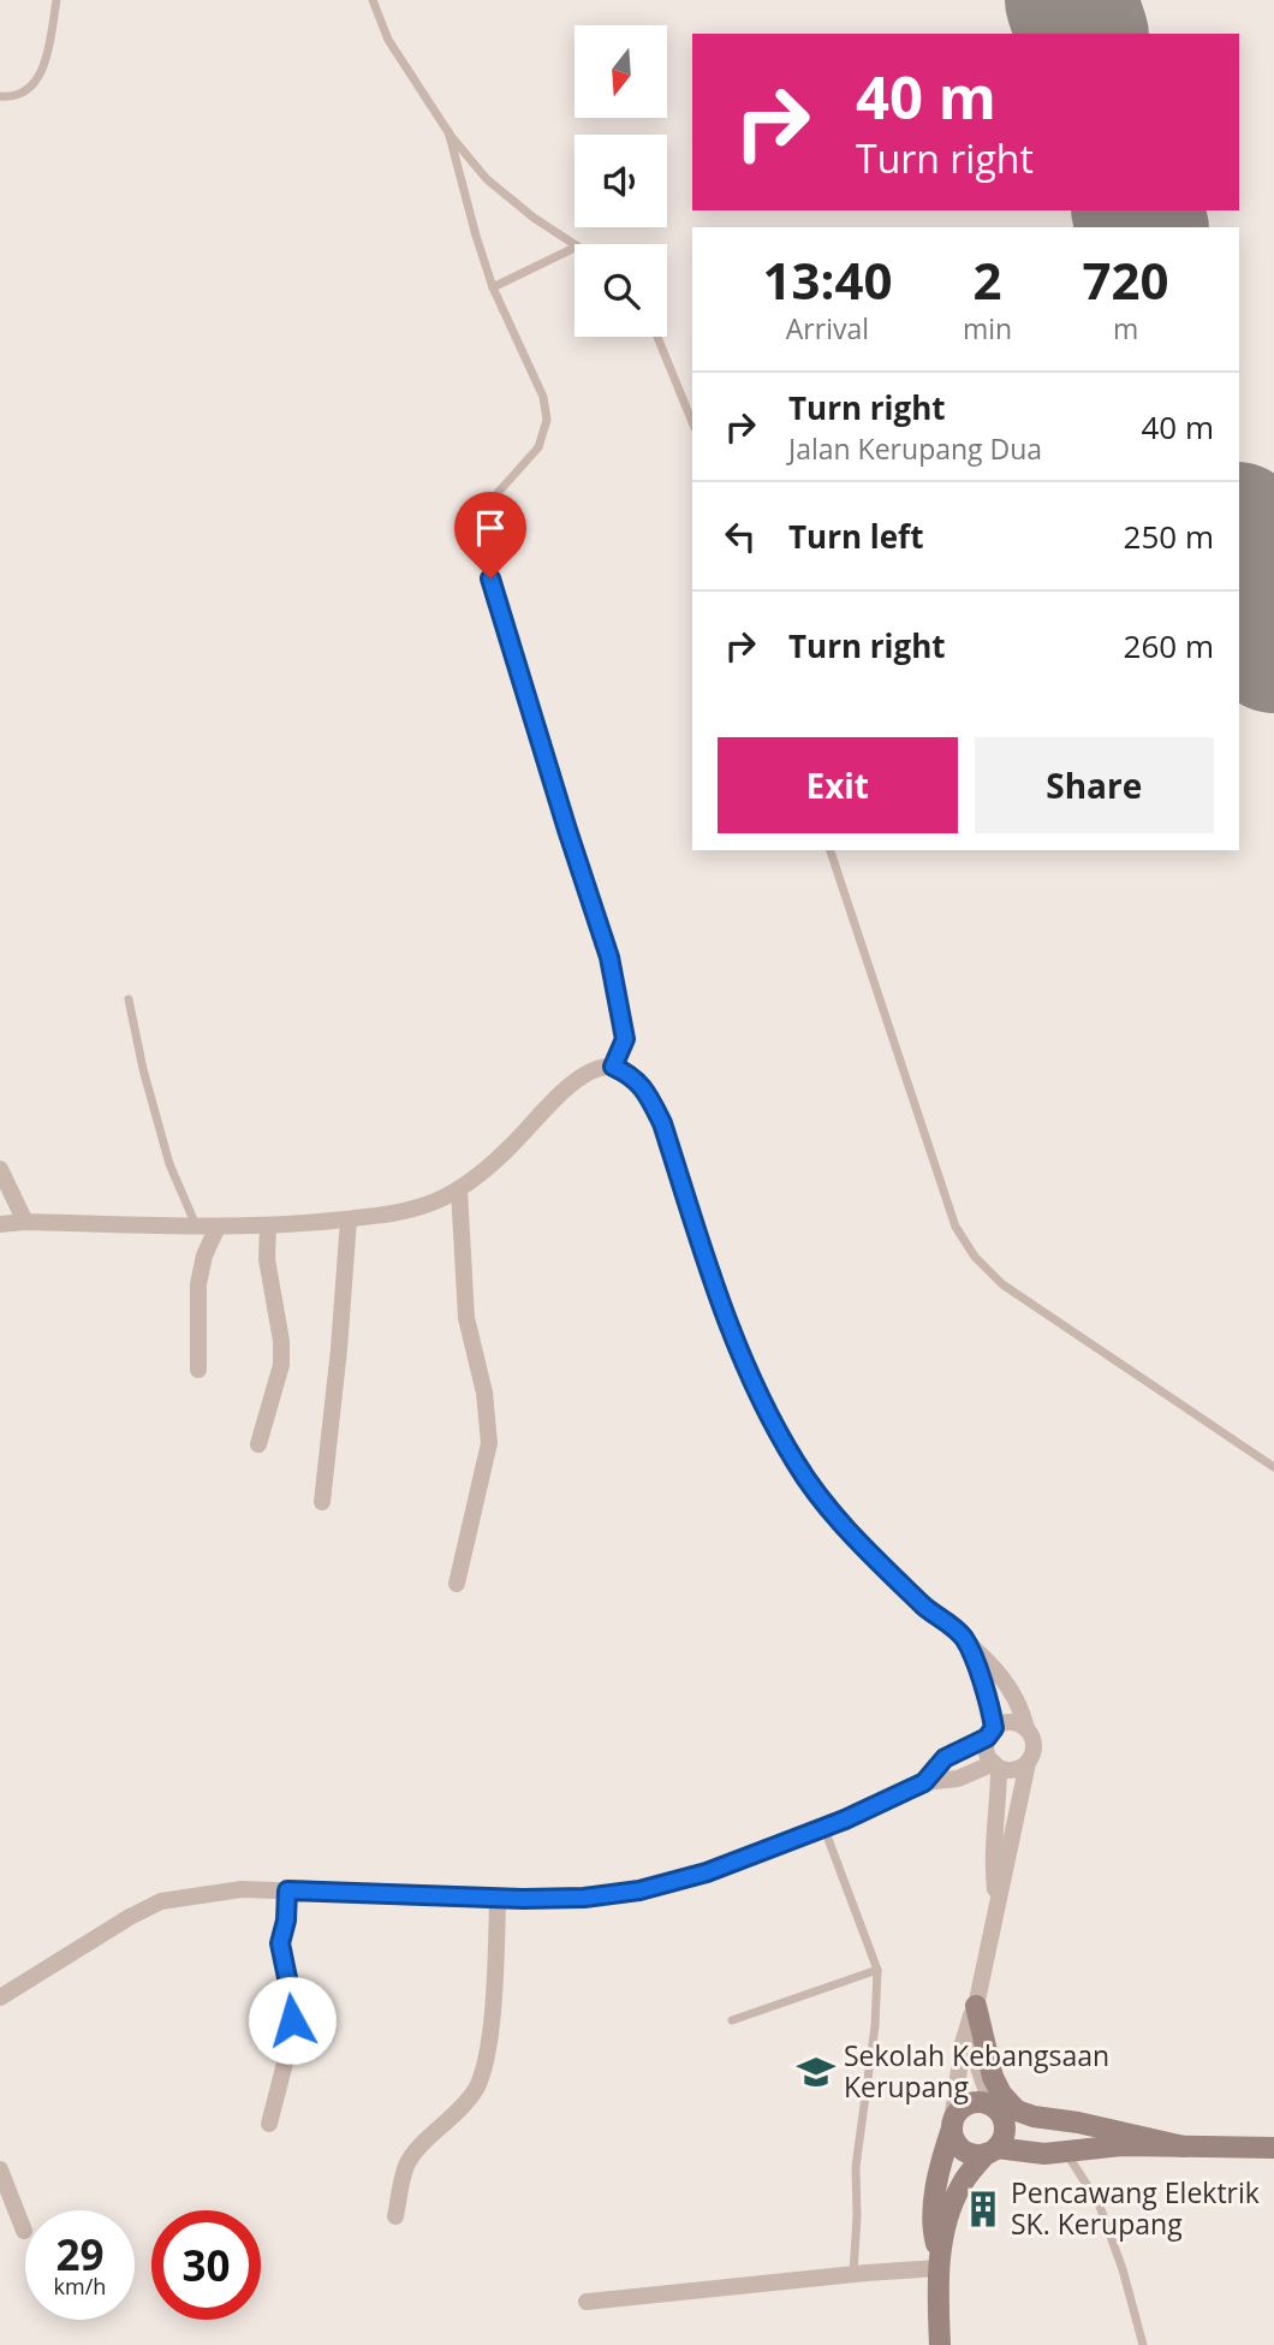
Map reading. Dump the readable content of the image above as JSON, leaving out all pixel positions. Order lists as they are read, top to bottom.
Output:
{
  "places": {
    "school or university": ["Sekolah Kebangsaan Kerupang"],
    "building": ["Pencawang Elektrik SK. Kerupang"]
  },
  "north": "bottom",
  "page": {
    "turn": ["40 m", "Turn right"],
    "eta": [
      "13:40",
      "Arrival",
      "2",
      "min",
      "720",
      "m"
    ],
    "list": [
      {
        "name": "Turn right",
        "note": "Jalan Kerupang Dua",
        "value": "40 m"
      },
      {
        "name": "Turn left",
        "value": "250 m"
      },
      {
        "name": "Turn right",
        "value": "260 m"
      }
    ],
    "buttons": ["Exit", "Share"],
    "speed": "29 km/h",
    "limit": "30"
  }
}
